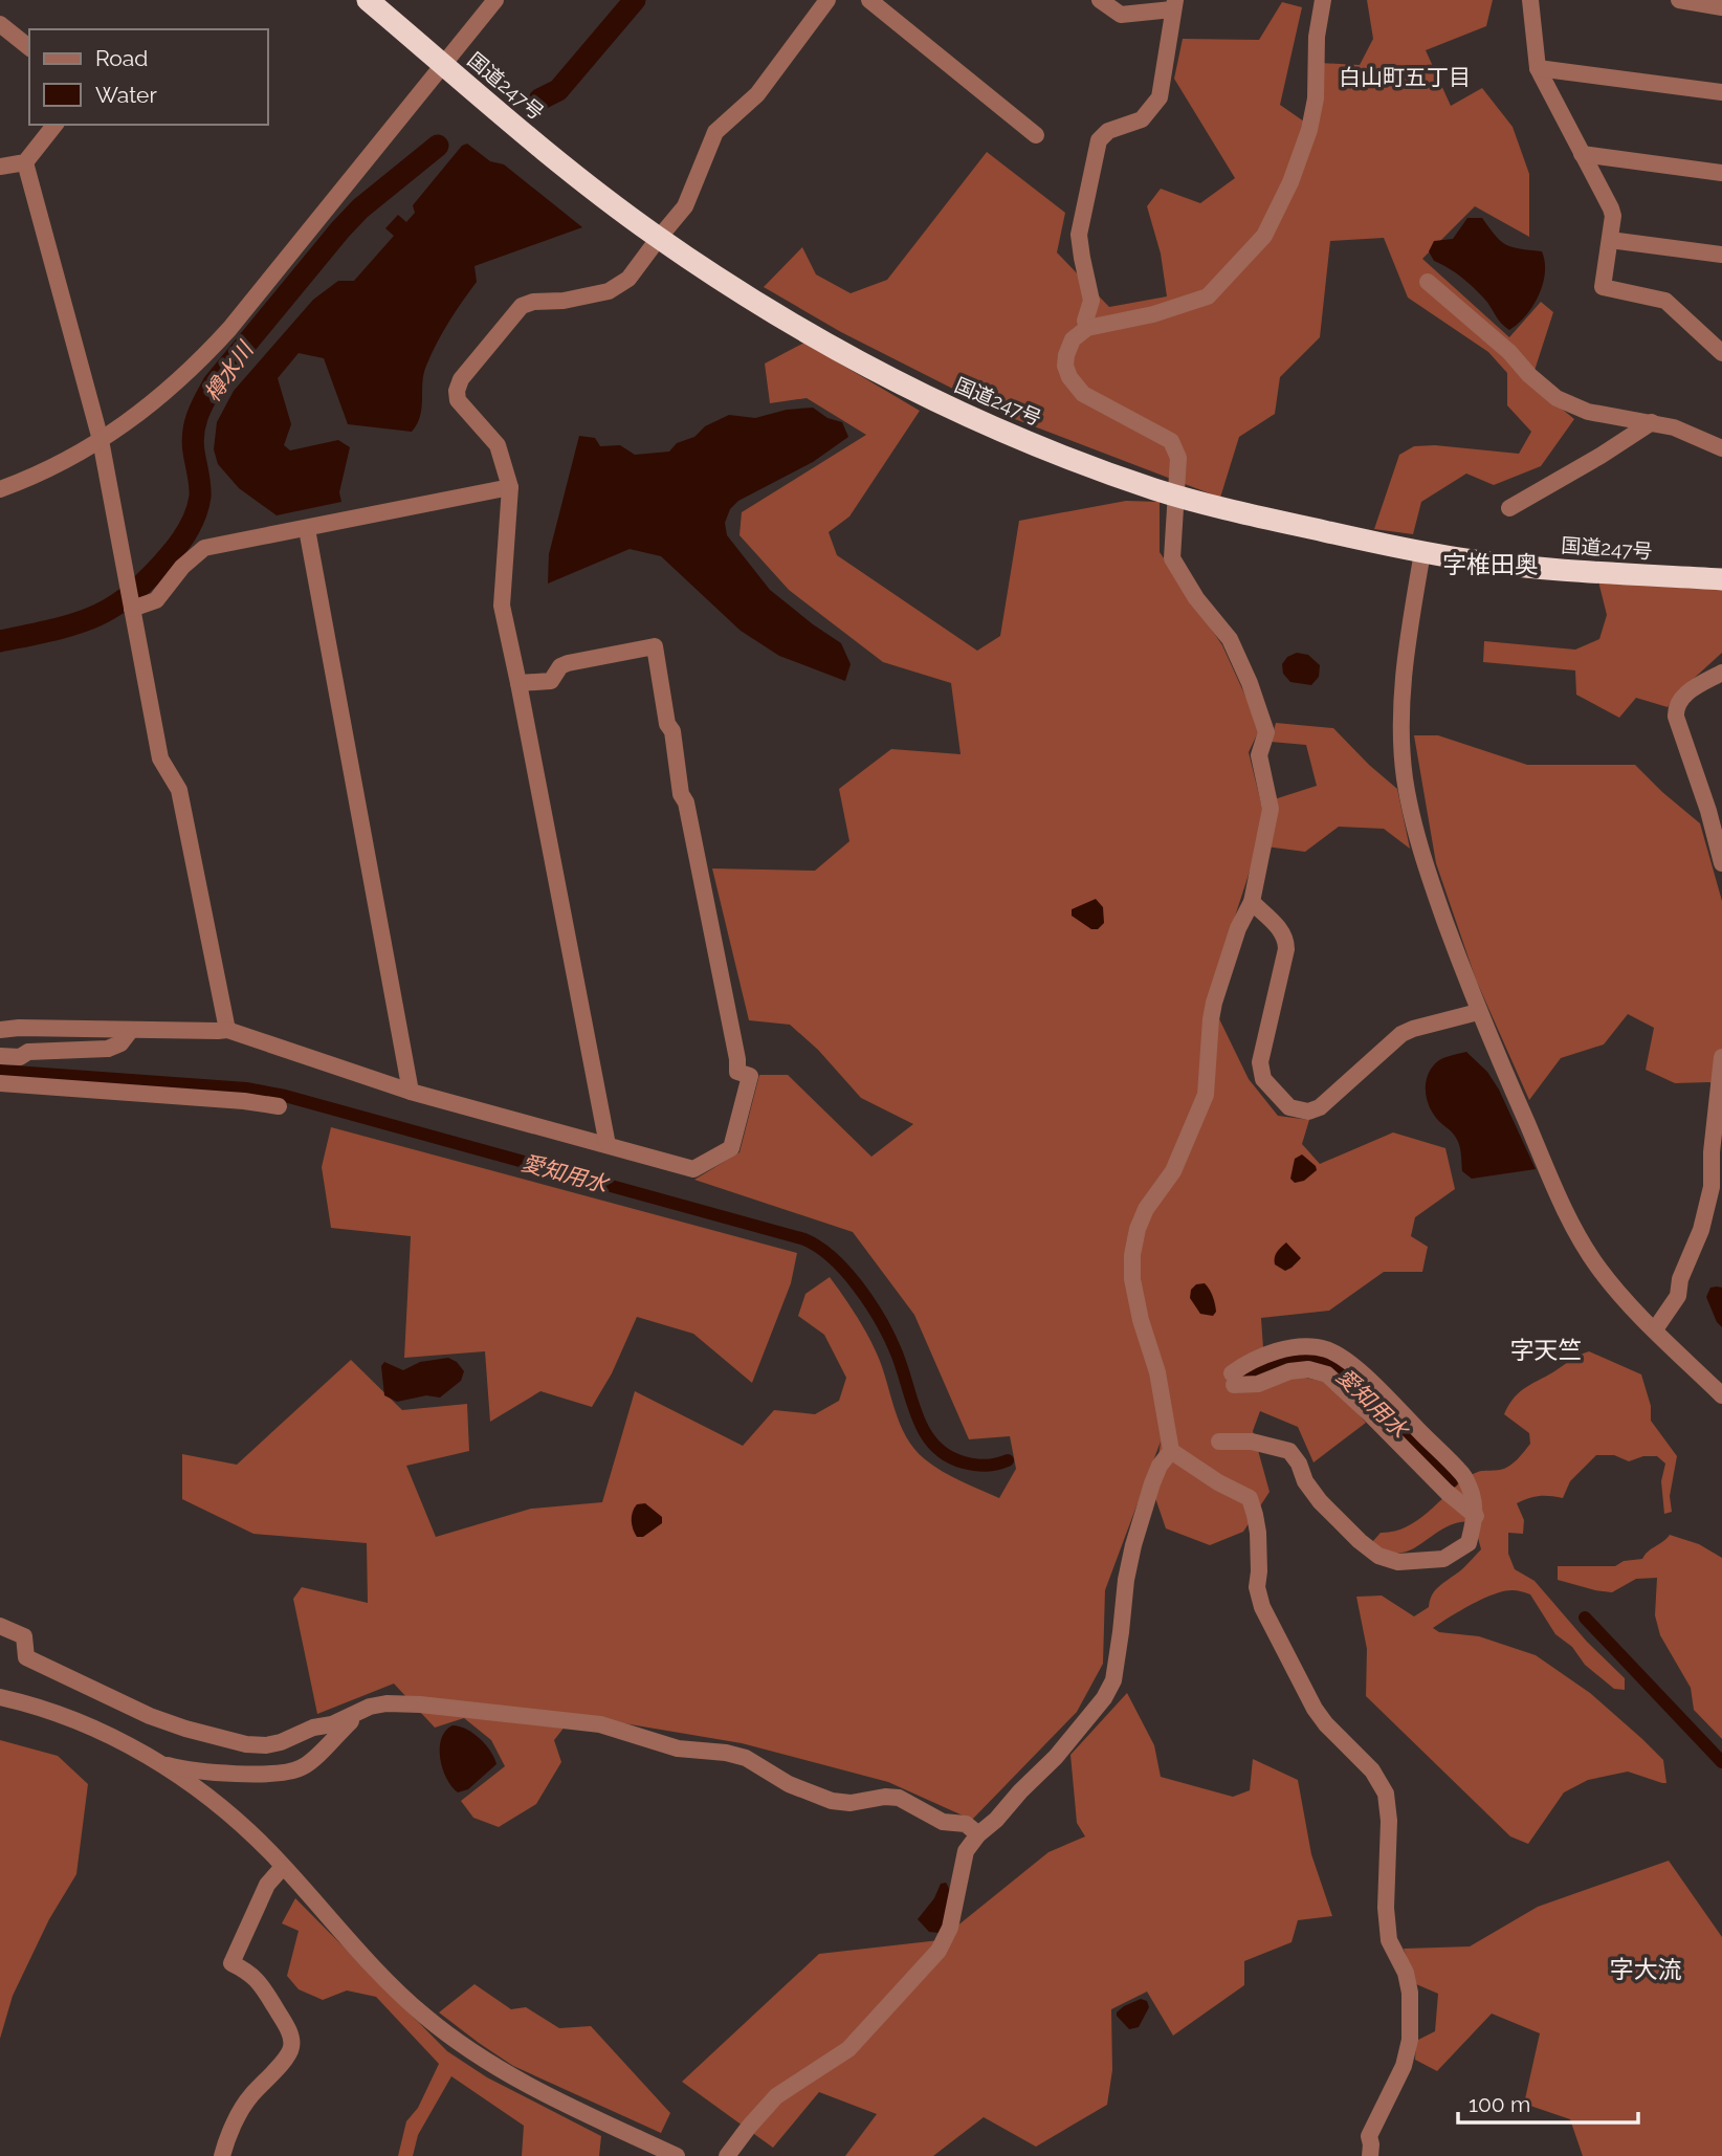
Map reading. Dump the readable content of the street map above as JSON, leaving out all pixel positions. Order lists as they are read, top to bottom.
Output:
{
  "streets": {
    "highway": ["国道247号"]
  },
  "districts": [
    "白山町五丁目",
    "字椎田奥",
    "字天竺",
    "字大流"
  ],
  "water": ["樽水川", "愛知用水"],
  "legend": ["Road", "Water"],
  "scale_bar": "100 m"
}
